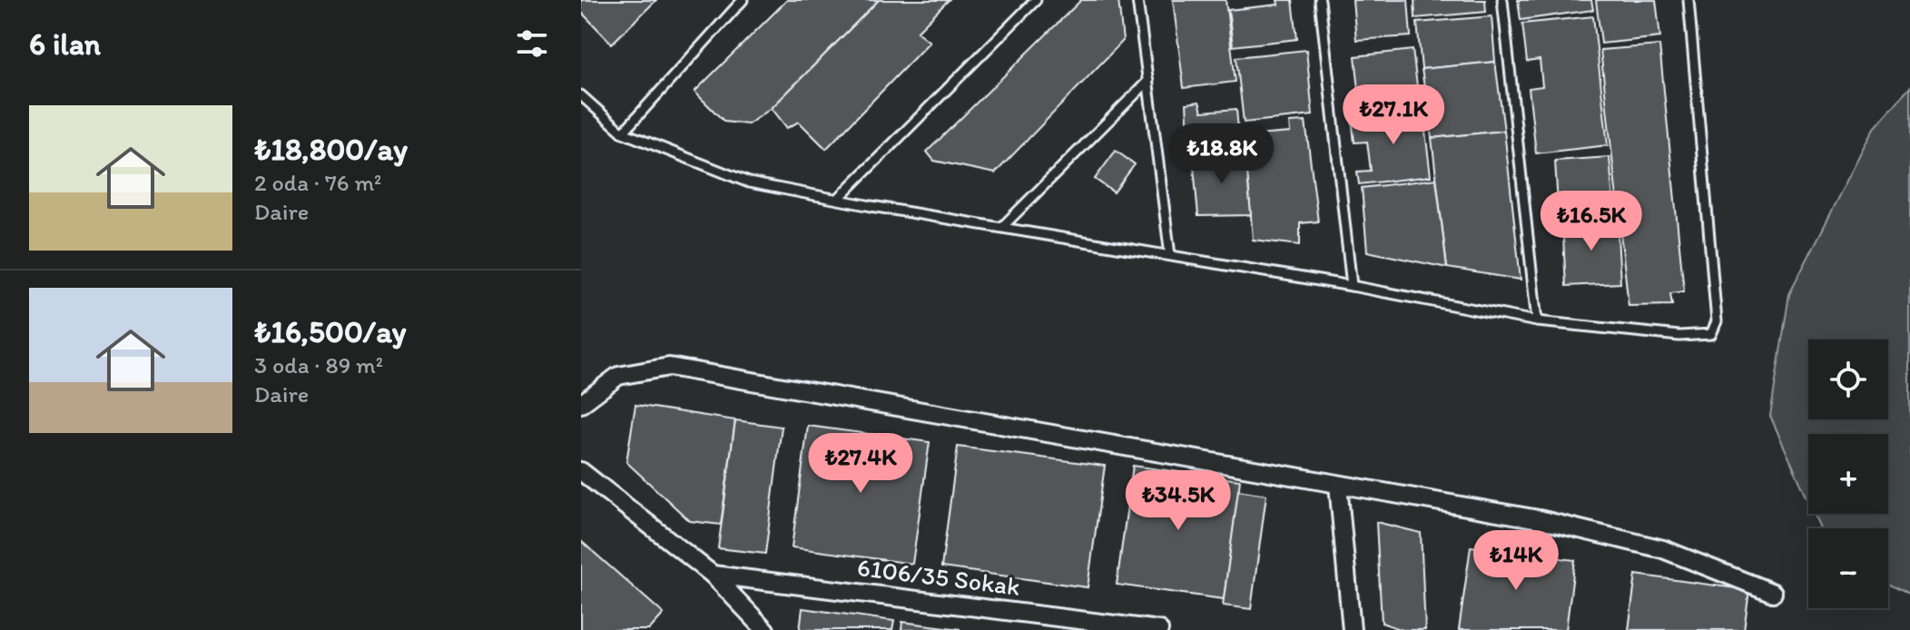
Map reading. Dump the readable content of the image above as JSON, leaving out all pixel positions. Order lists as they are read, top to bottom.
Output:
{
  "streets": {
    "street": ["6106/35 Sokak"]
  },
  "page": {
    "heading": "6 ilan",
    "price": [
      "₺27.1K",
      "₺18.8K",
      "₺16.5K",
      "₺27.4K",
      "₺34.5K",
      "₺14K"
    ],
    "list": [
      {
        "name": "₺18,800/ay",
        "note": "2 oda · 76 m² · Daire"
      },
      {
        "name": "₺16,500/ay",
        "note": "3 oda · 89 m² · Daire"
      }
    ],
    "map_buttons": ["+", "−"]
  }
}
